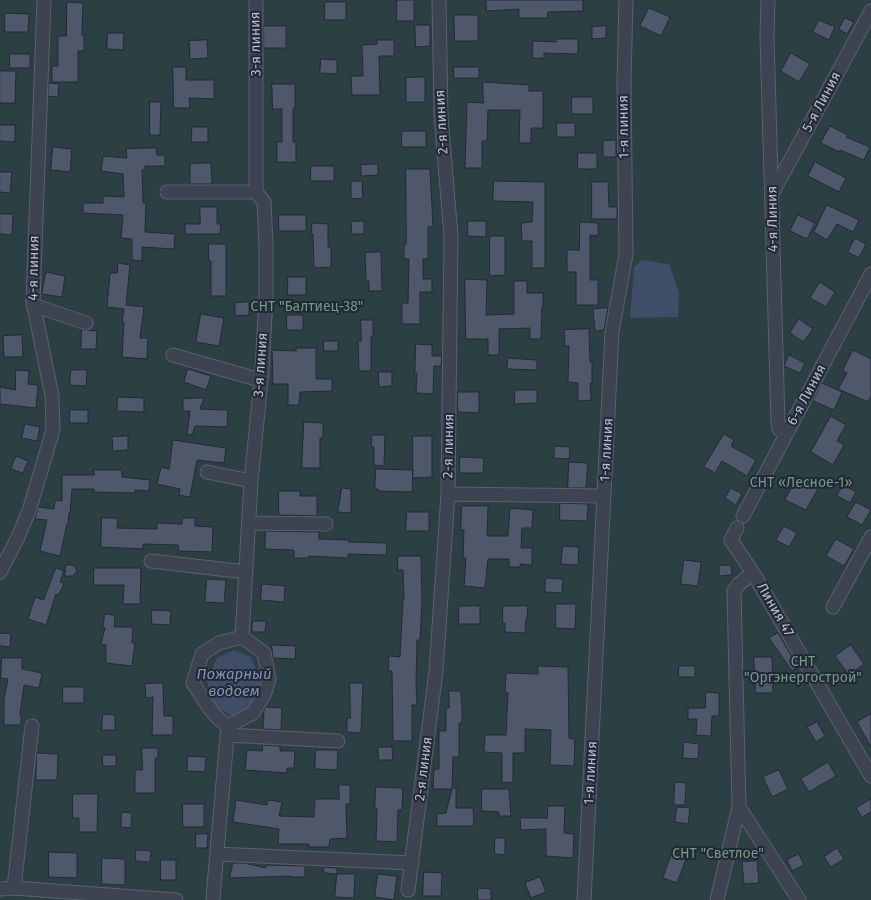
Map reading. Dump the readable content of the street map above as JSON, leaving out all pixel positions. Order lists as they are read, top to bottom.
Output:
{
  "streets": {
    "street": [
      "3-я линия",
      "5-я Линия",
      "2-я линия",
      "1-я линия",
      "4-я Линия",
      "4-я линия",
      "6-я Линия",
      "Линия 47"
    ]
  },
  "crossings": [
    ["5-я Линия", "4-я Линия"],
    ["4-я Линия", "6-я Линия"]
  ],
  "water": ["Пожарный водоем"],
  "parks": [
    "СНТ \"Балтиец-38\"",
    "СНТ «Лесное-1»",
    "СНТ \"Оргэнергострой\"",
    "СНТ \"Светлое\""
  ]
}
